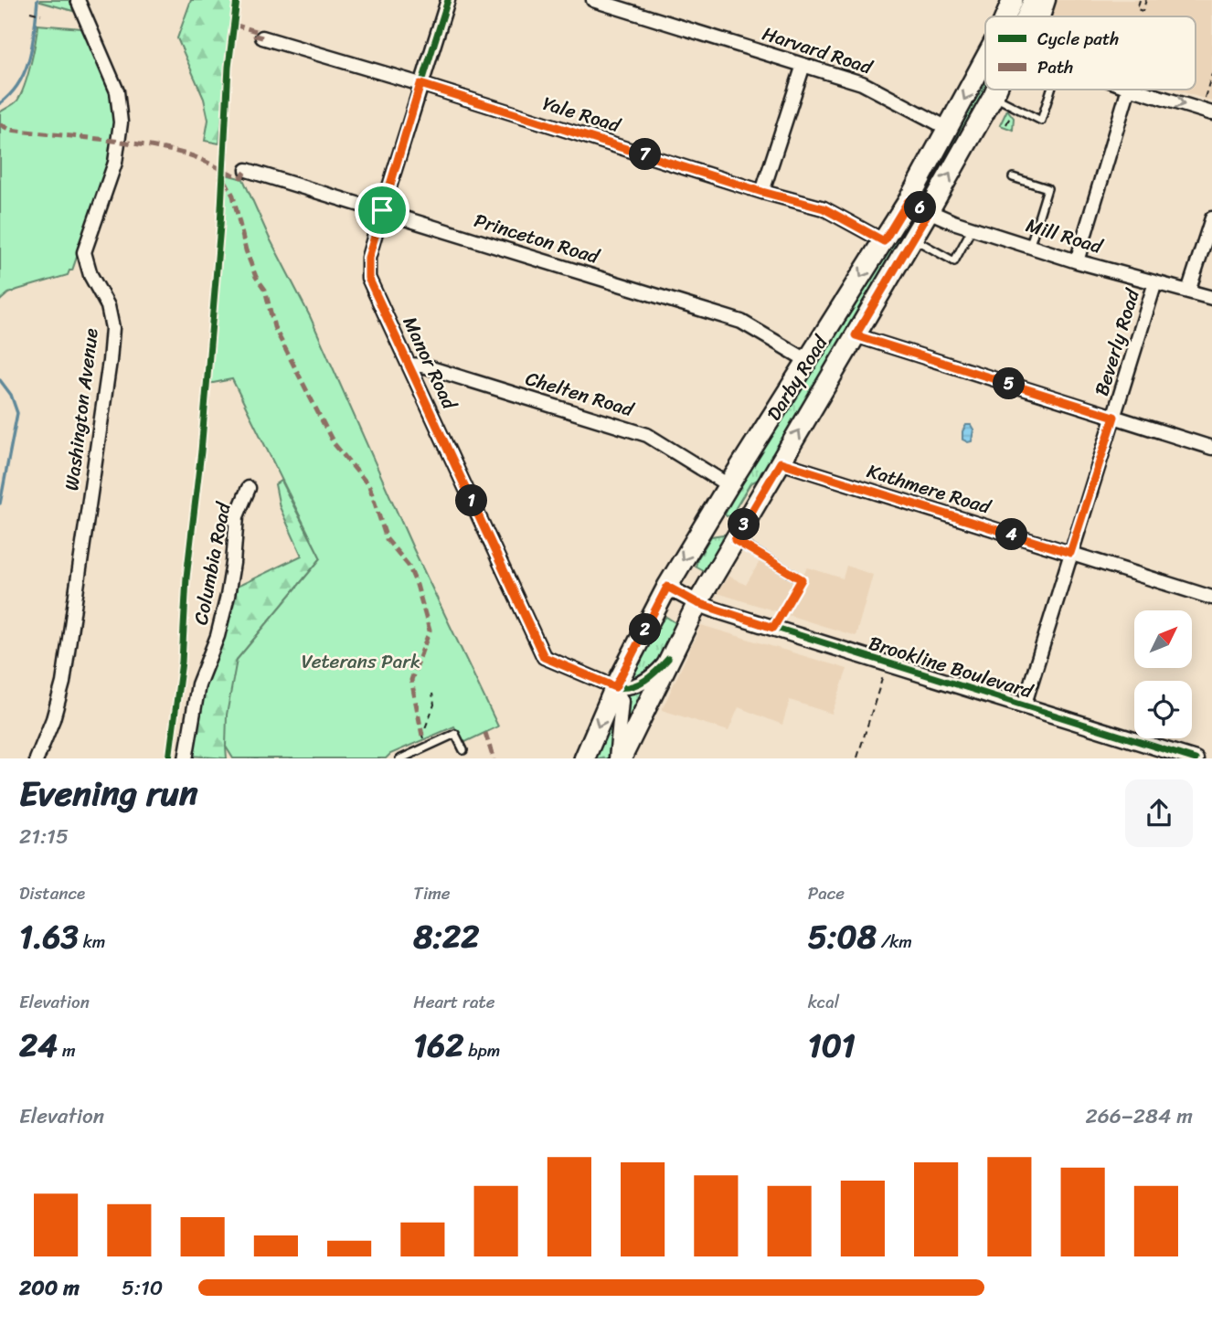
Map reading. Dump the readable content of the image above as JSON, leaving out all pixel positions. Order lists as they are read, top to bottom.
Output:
{
  "streets": {
    "main road": ["Darby Road"],
    "street": [
      "Harvard Road",
      "Yale Road",
      "Mill Road",
      "Princeton Road",
      "Beverly Road",
      "Manor Road",
      "Chelten Road",
      "Washington Avenue",
      "Kathmere Road",
      "Columbia Road",
      "Brookline Boulevard"
    ]
  },
  "crossings": [
    ["Harvard Road", "Darby Road"],
    ["Yale Road", "Manor Road"],
    ["Yale Road", "Darby Road"],
    ["Mill Road", "Beverly Road"],
    ["Mill Road", "Darby Road"],
    ["Princeton Road", "Manor Road"],
    ["Princeton Road", "Darby Road"],
    ["Beverly Road", "Kathmere Road"],
    ["Beverly Road", "Brookline Boulevard"],
    ["Manor Road", "Darby Road"],
    ["Manor Road", "Chelten Road"],
    ["Darby Road", "Chelten Road"],
    ["Darby Road", "Kathmere Road"],
    ["Darby Road", "Brookline Boulevard"]
  ],
  "parks": ["Veterans Park"],
  "legend": ["Cycle path", "Path"],
  "north": "top right",
  "page": {
    "pins": [
      "7",
      "6",
      "5",
      "1",
      "3",
      "4",
      "2"
    ],
    "heading": ["Evening run", "21:15"],
    "stats": [
      ["Distance", "1.63 km"],
      ["Time", "8:22"],
      ["Pace", "5:08 /km"],
      ["Elevation", "24 m"],
      ["Heart rate", "162 bpm"],
      ["kcal", "101"]
    ],
    "chart": ["Elevation", "266–284 m"],
    "list": [
      {
        "name": "200 m",
        "note": "5:10"
      }
    ]
  }
}
